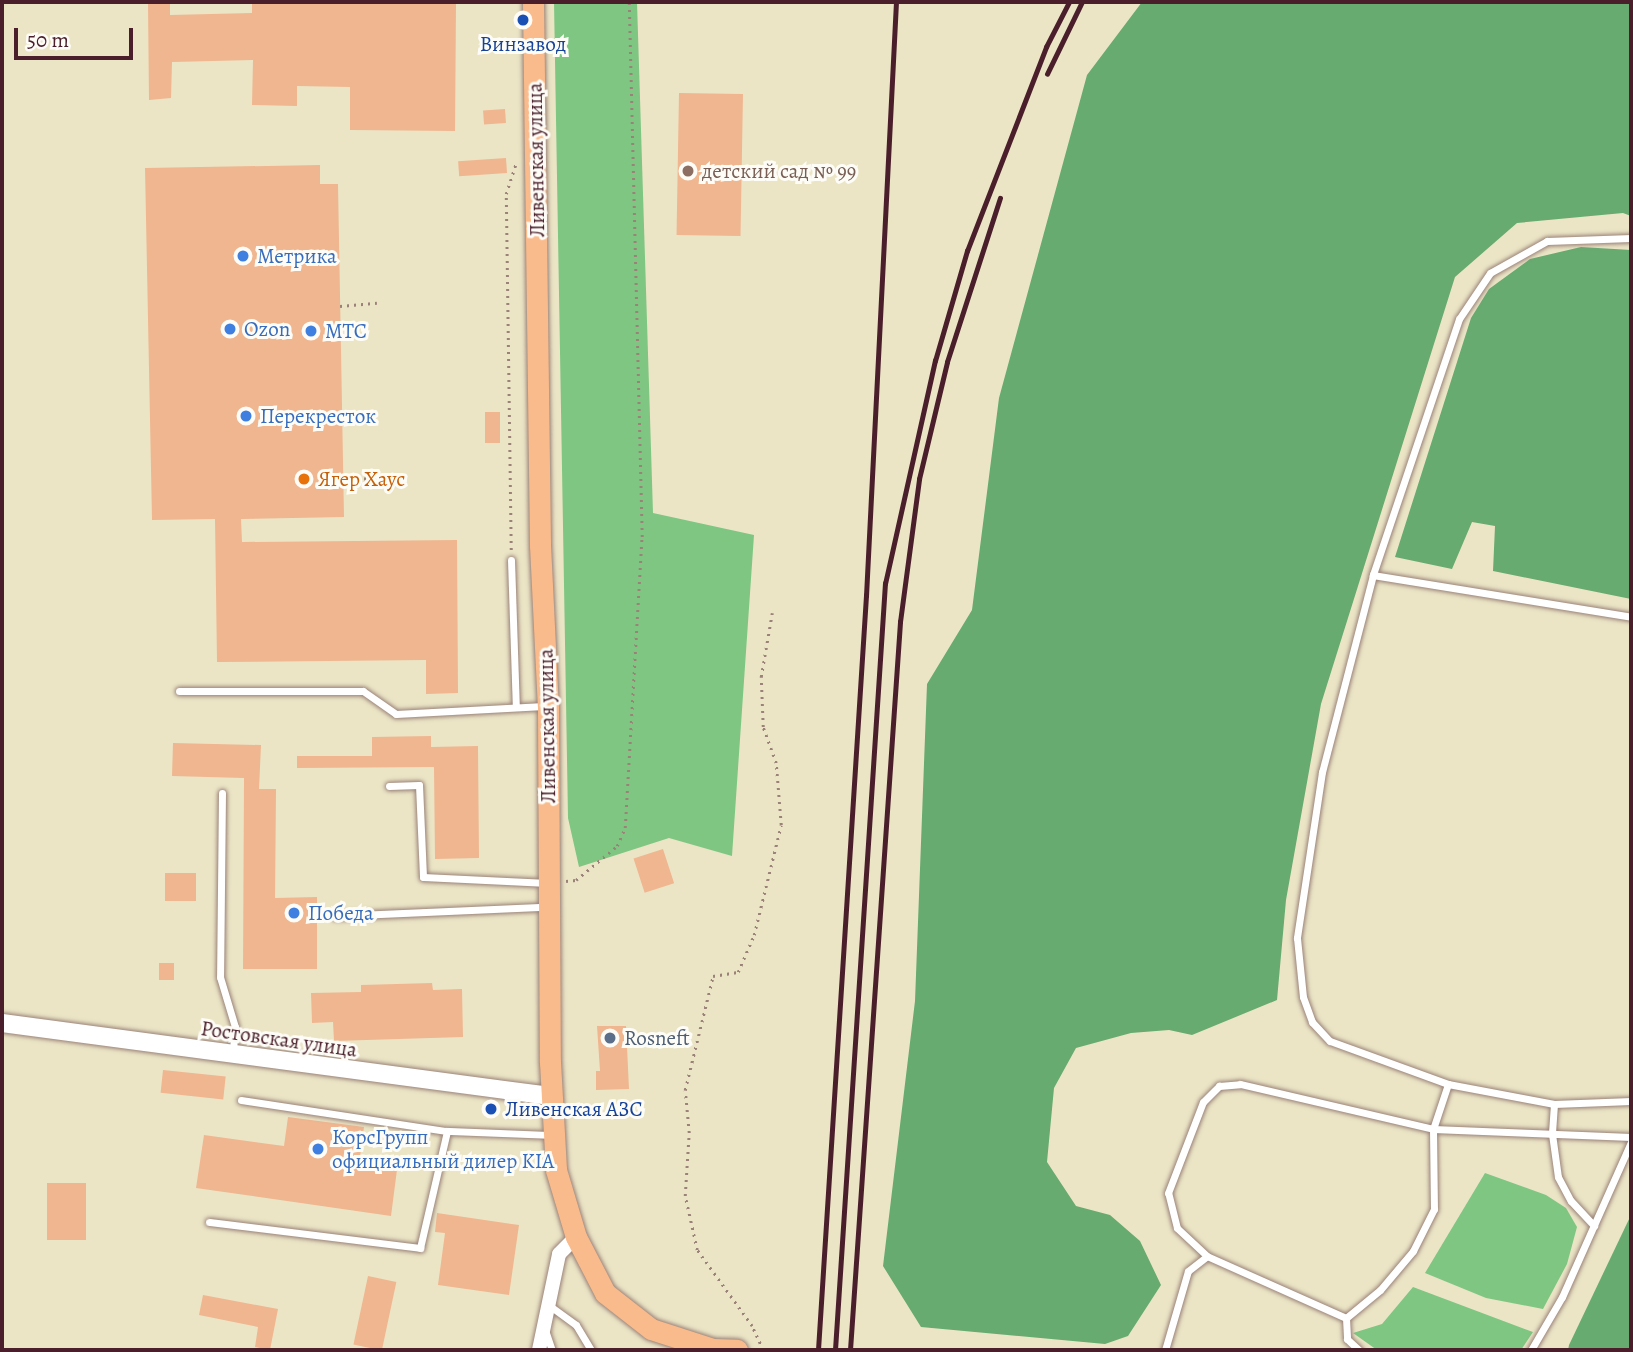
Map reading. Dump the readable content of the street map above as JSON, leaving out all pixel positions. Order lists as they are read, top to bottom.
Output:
{
  "streets": {
    "main road": ["Ливенская улица"],
    "street": ["Ростовская улица"]
  },
  "crossings": [
    ["Ливенская улица", "Ростовская улица"]
  ],
  "places": [
    "Винзавод",
    "детский сад № 99",
    "Метрика",
    "Ozon",
    "МТС",
    "Перекресток",
    "Ягер Хаус",
    "Победа",
    "Rosneft",
    "Ливенская АЗС",
    "КорсГрупп официальный дилер KIA"
  ],
  "scale_bar": "50 m"
}
